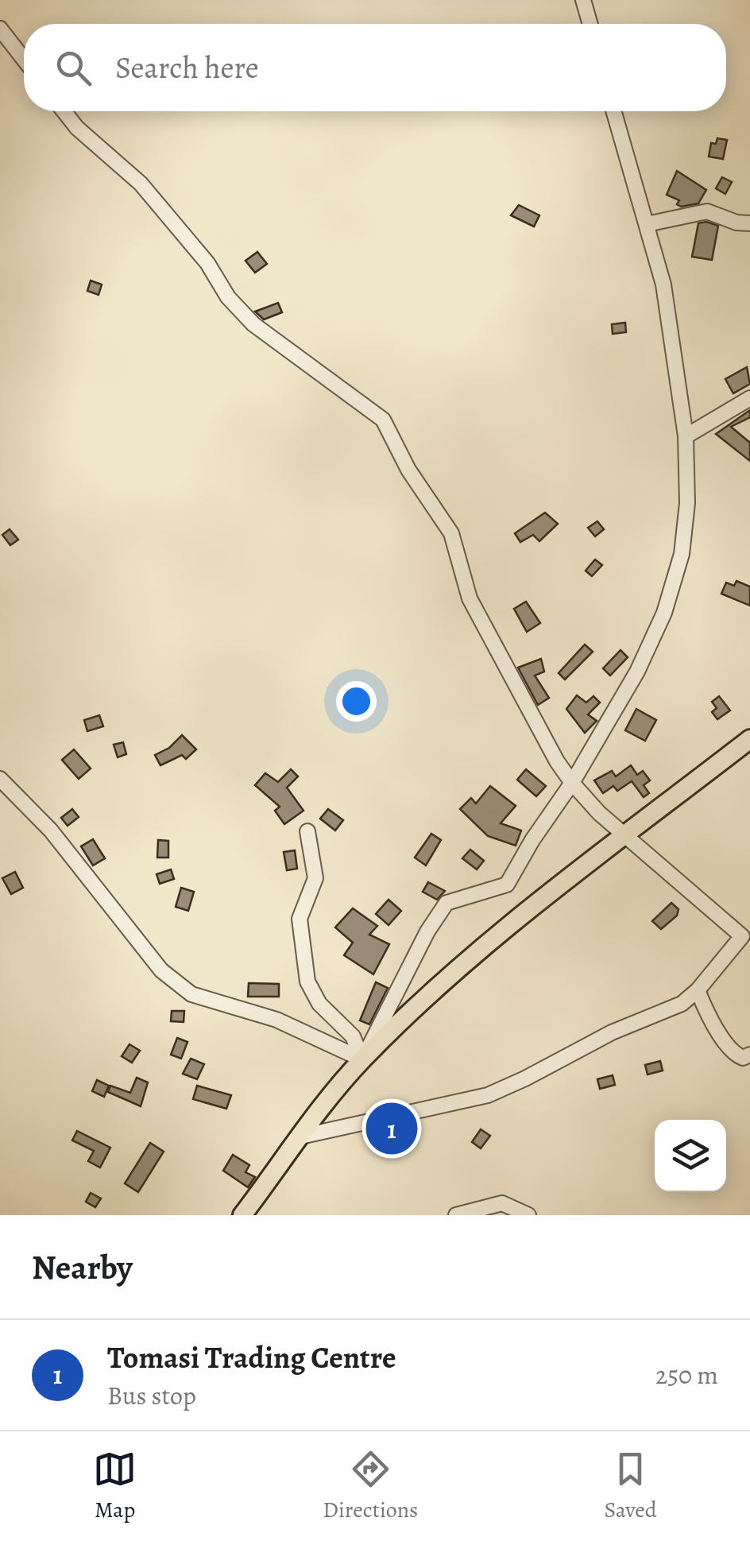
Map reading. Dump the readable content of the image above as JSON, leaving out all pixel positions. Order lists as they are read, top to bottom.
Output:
{
  "page": {
    "search": "Search here",
    "pins": "1",
    "heading": "Nearby",
    "list": [
      {
        "mark": "1",
        "name": "Tomasi Trading Centre",
        "note": "Bus stop",
        "value": "250 m"
      }
    ],
    "nav": ["Map", "Directions", "Saved"]
  }
}
